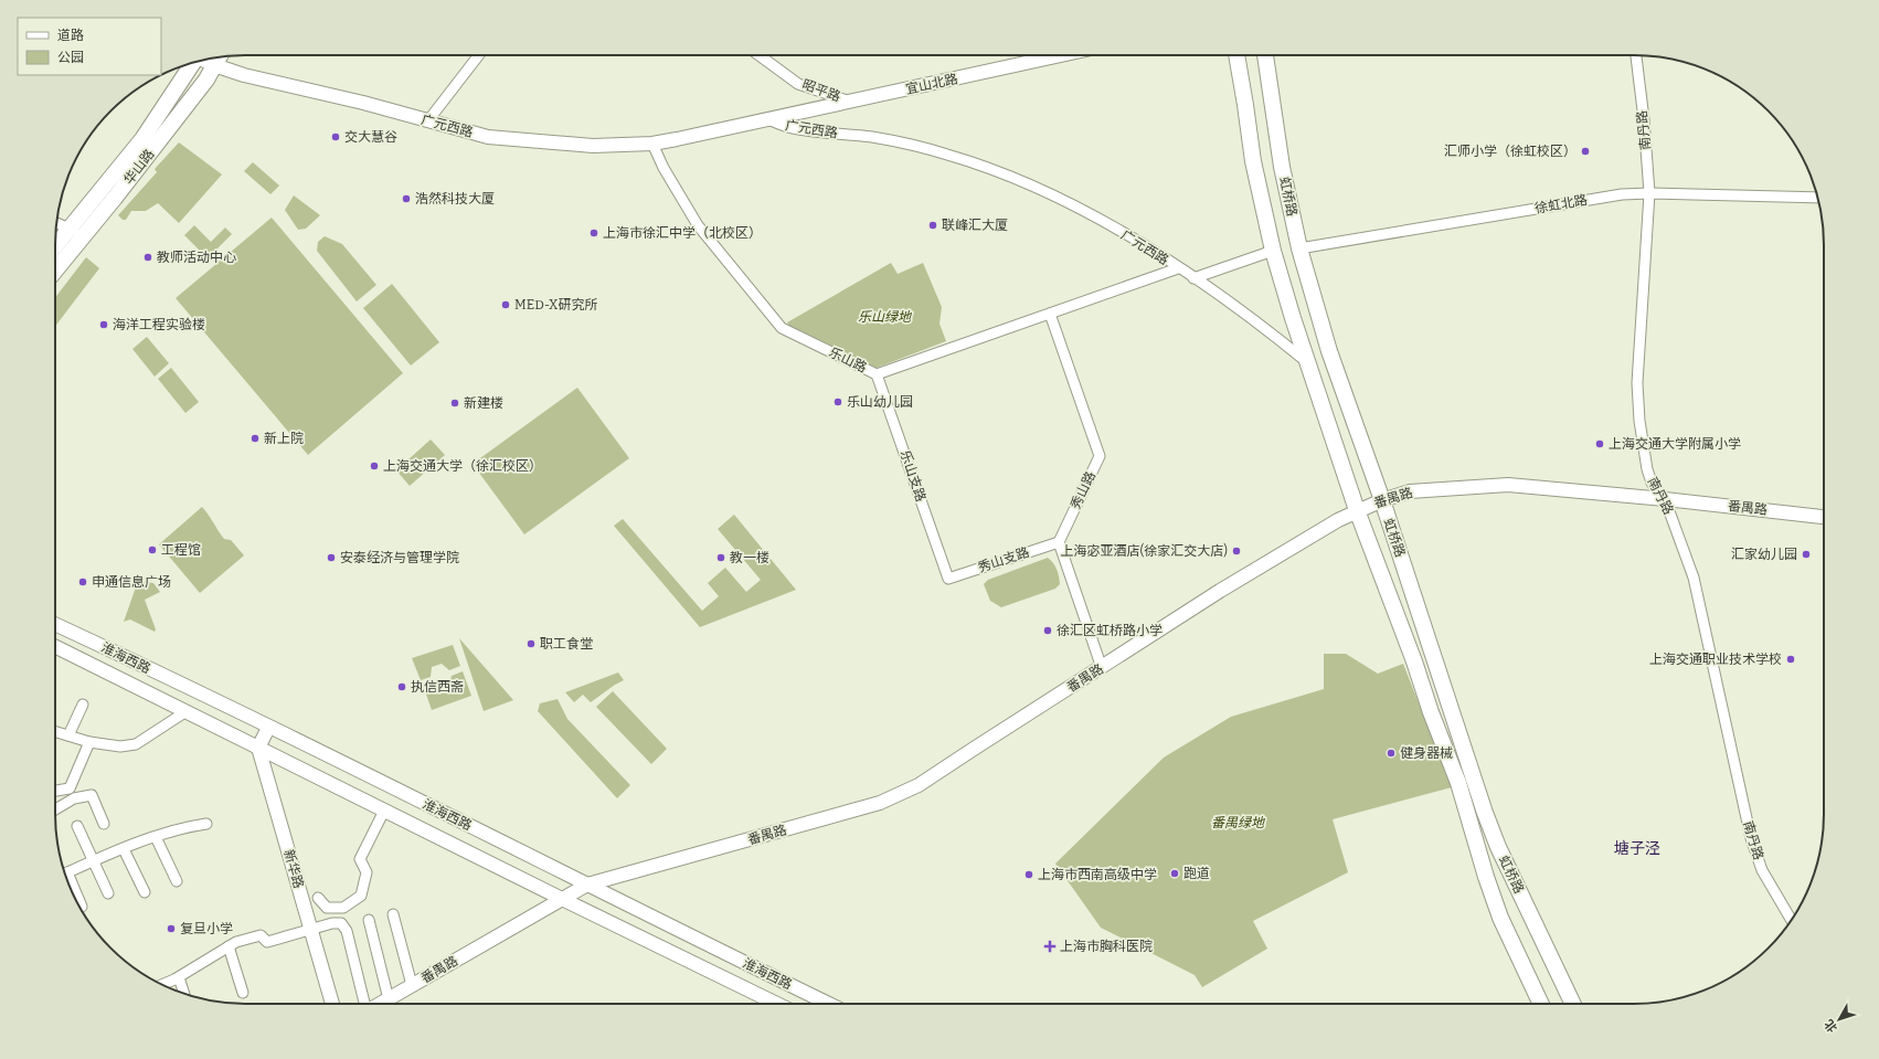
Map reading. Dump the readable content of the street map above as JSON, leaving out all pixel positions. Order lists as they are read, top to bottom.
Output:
{
  "streets": {
    "main road": ["华山路", "虹桥路"],
    "street": [
      "宜山北路",
      "昭平路",
      "广元西路",
      "南丹路",
      "徐虹北路",
      "乐山路",
      "乐山支路",
      "秀山路",
      "番禺路",
      "秀山支路",
      "淮海西路",
      "新华路"
    ]
  },
  "crossings": [
    ["宜山北路", "昭平路"],
    ["宜山北路", "广元西路"],
    ["广元西路", "华山路"],
    ["广元西路", "虹桥路"],
    ["广元西路", "乐山路"],
    ["南丹路", "徐虹北路"],
    ["南丹路", "番禺路"],
    ["虹桥路", "徐虹北路"],
    ["虹桥路", "番禺路"],
    ["乐山路", "乐山支路"],
    ["乐山路", "秀山路"],
    ["乐山支路", "秀山支路"],
    ["秀山路", "秀山支路"],
    ["番禺路", "淮海西路"],
    ["淮海西路", "新华路"]
  ],
  "districts": ["塘子泾"],
  "parks": ["乐山绿地", "番禺绿地"],
  "places": {
    "other": [
      "交大慧谷",
      "汇师小学（徐虹校区）",
      "浩然科技大厦",
      "联峰汇大厦",
      "上海市徐汇中学（北校区）",
      "教师活动中心",
      "MED-X研究所",
      "海洋工程实验楼",
      "乐山幼儿园",
      "新建楼",
      "新上院",
      "上海交通大学附属小学",
      "上海交通大学（徐汇校区）",
      "工程馆",
      "上海宓亚酒店(徐家汇交大店)",
      "汇家幼儿园",
      "安泰经济与管理学院",
      "教一楼",
      "申通信息广场",
      "徐汇区虹桥路小学",
      "职工食堂",
      "上海交通职业技术学校",
      "执信西斋",
      "健身器械",
      "跑道",
      "上海市西南高级中学",
      "复旦小学"
    ],
    "health": ["上海市胸科医院"]
  },
  "legend": ["道路", "公园"],
  "north": "bottom left"
}
